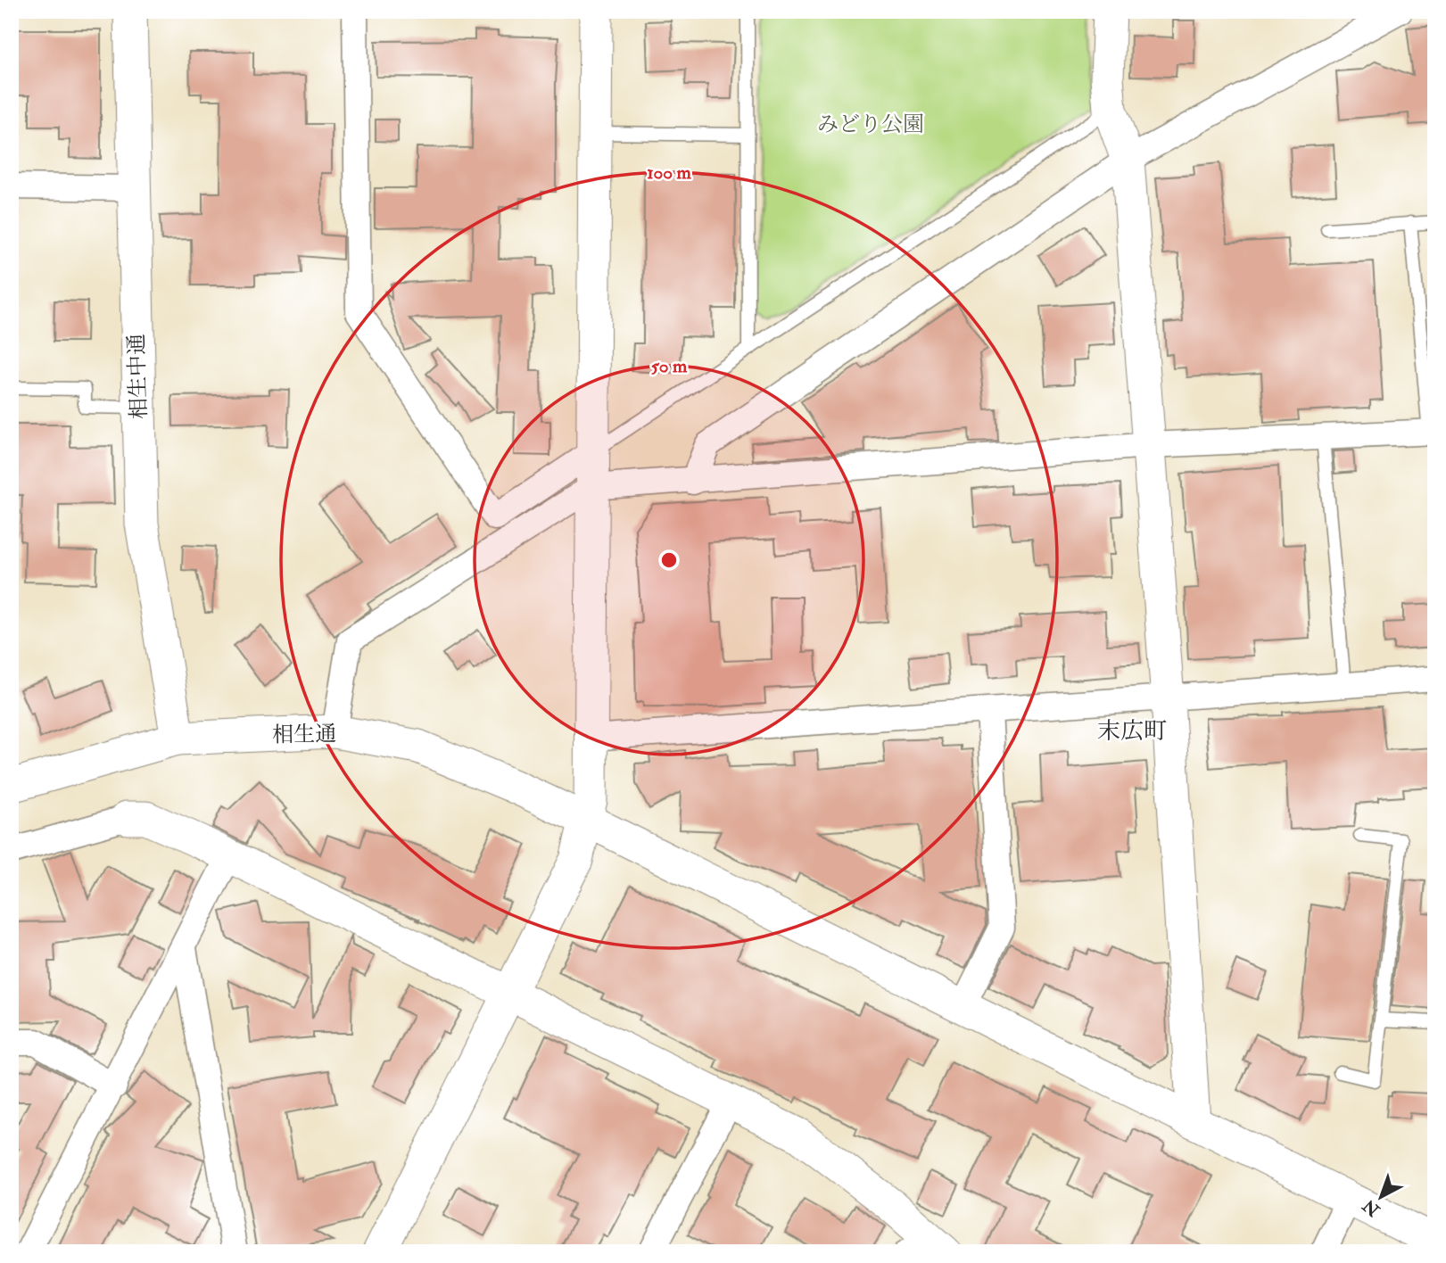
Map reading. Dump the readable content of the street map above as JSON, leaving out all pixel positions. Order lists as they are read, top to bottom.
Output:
{
  "streets": {
    "street": ["相生中通", "相生通"]
  },
  "crossings": [
    ["相生中通", "相生通"]
  ],
  "districts": ["末広町"],
  "parks": ["みどり公園"],
  "north": "bottom left",
  "rings": ["100 m", "50 m"]
}
